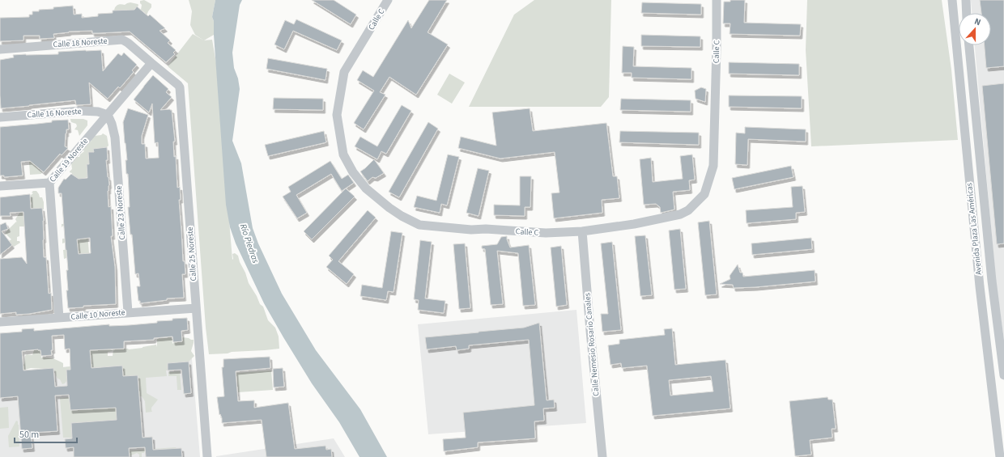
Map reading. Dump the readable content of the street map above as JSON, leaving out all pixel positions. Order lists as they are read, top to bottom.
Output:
{
  "streets": {
    "street": [
      "Calle C",
      "Calle 18 Noreste",
      "Calle 16 Noreste",
      "Calle 19 Noreste",
      "Calle 23 Noreste",
      "Avenida Plaza Las Américas",
      "Calle 25 Noreste",
      "Calle 10 Noreste",
      "Calle Nemesio Rosario Canales"
    ]
  },
  "crossings": [
    ["Calle C", "Calle Nemesio Rosario Canales"],
    ["Calle 18 Noreste", "Calle 19 Noreste"],
    ["Calle 18 Noreste", "Calle 25 Noreste"],
    ["Calle 16 Noreste", "Calle 19 Noreste"],
    ["Calle 16 Noreste", "Calle 23 Noreste"],
    ["Calle 19 Noreste", "Calle 23 Noreste"],
    ["Calle 19 Noreste", "Calle 25 Noreste"],
    ["Calle 19 Noreste", "Calle 10 Noreste"],
    ["Calle 23 Noreste", "Calle 10 Noreste"],
    ["Calle 25 Noreste", "Calle 10 Noreste"]
  ],
  "water": ["Río Piedras"],
  "scale_bar": "50 m",
  "north": "top"
}
